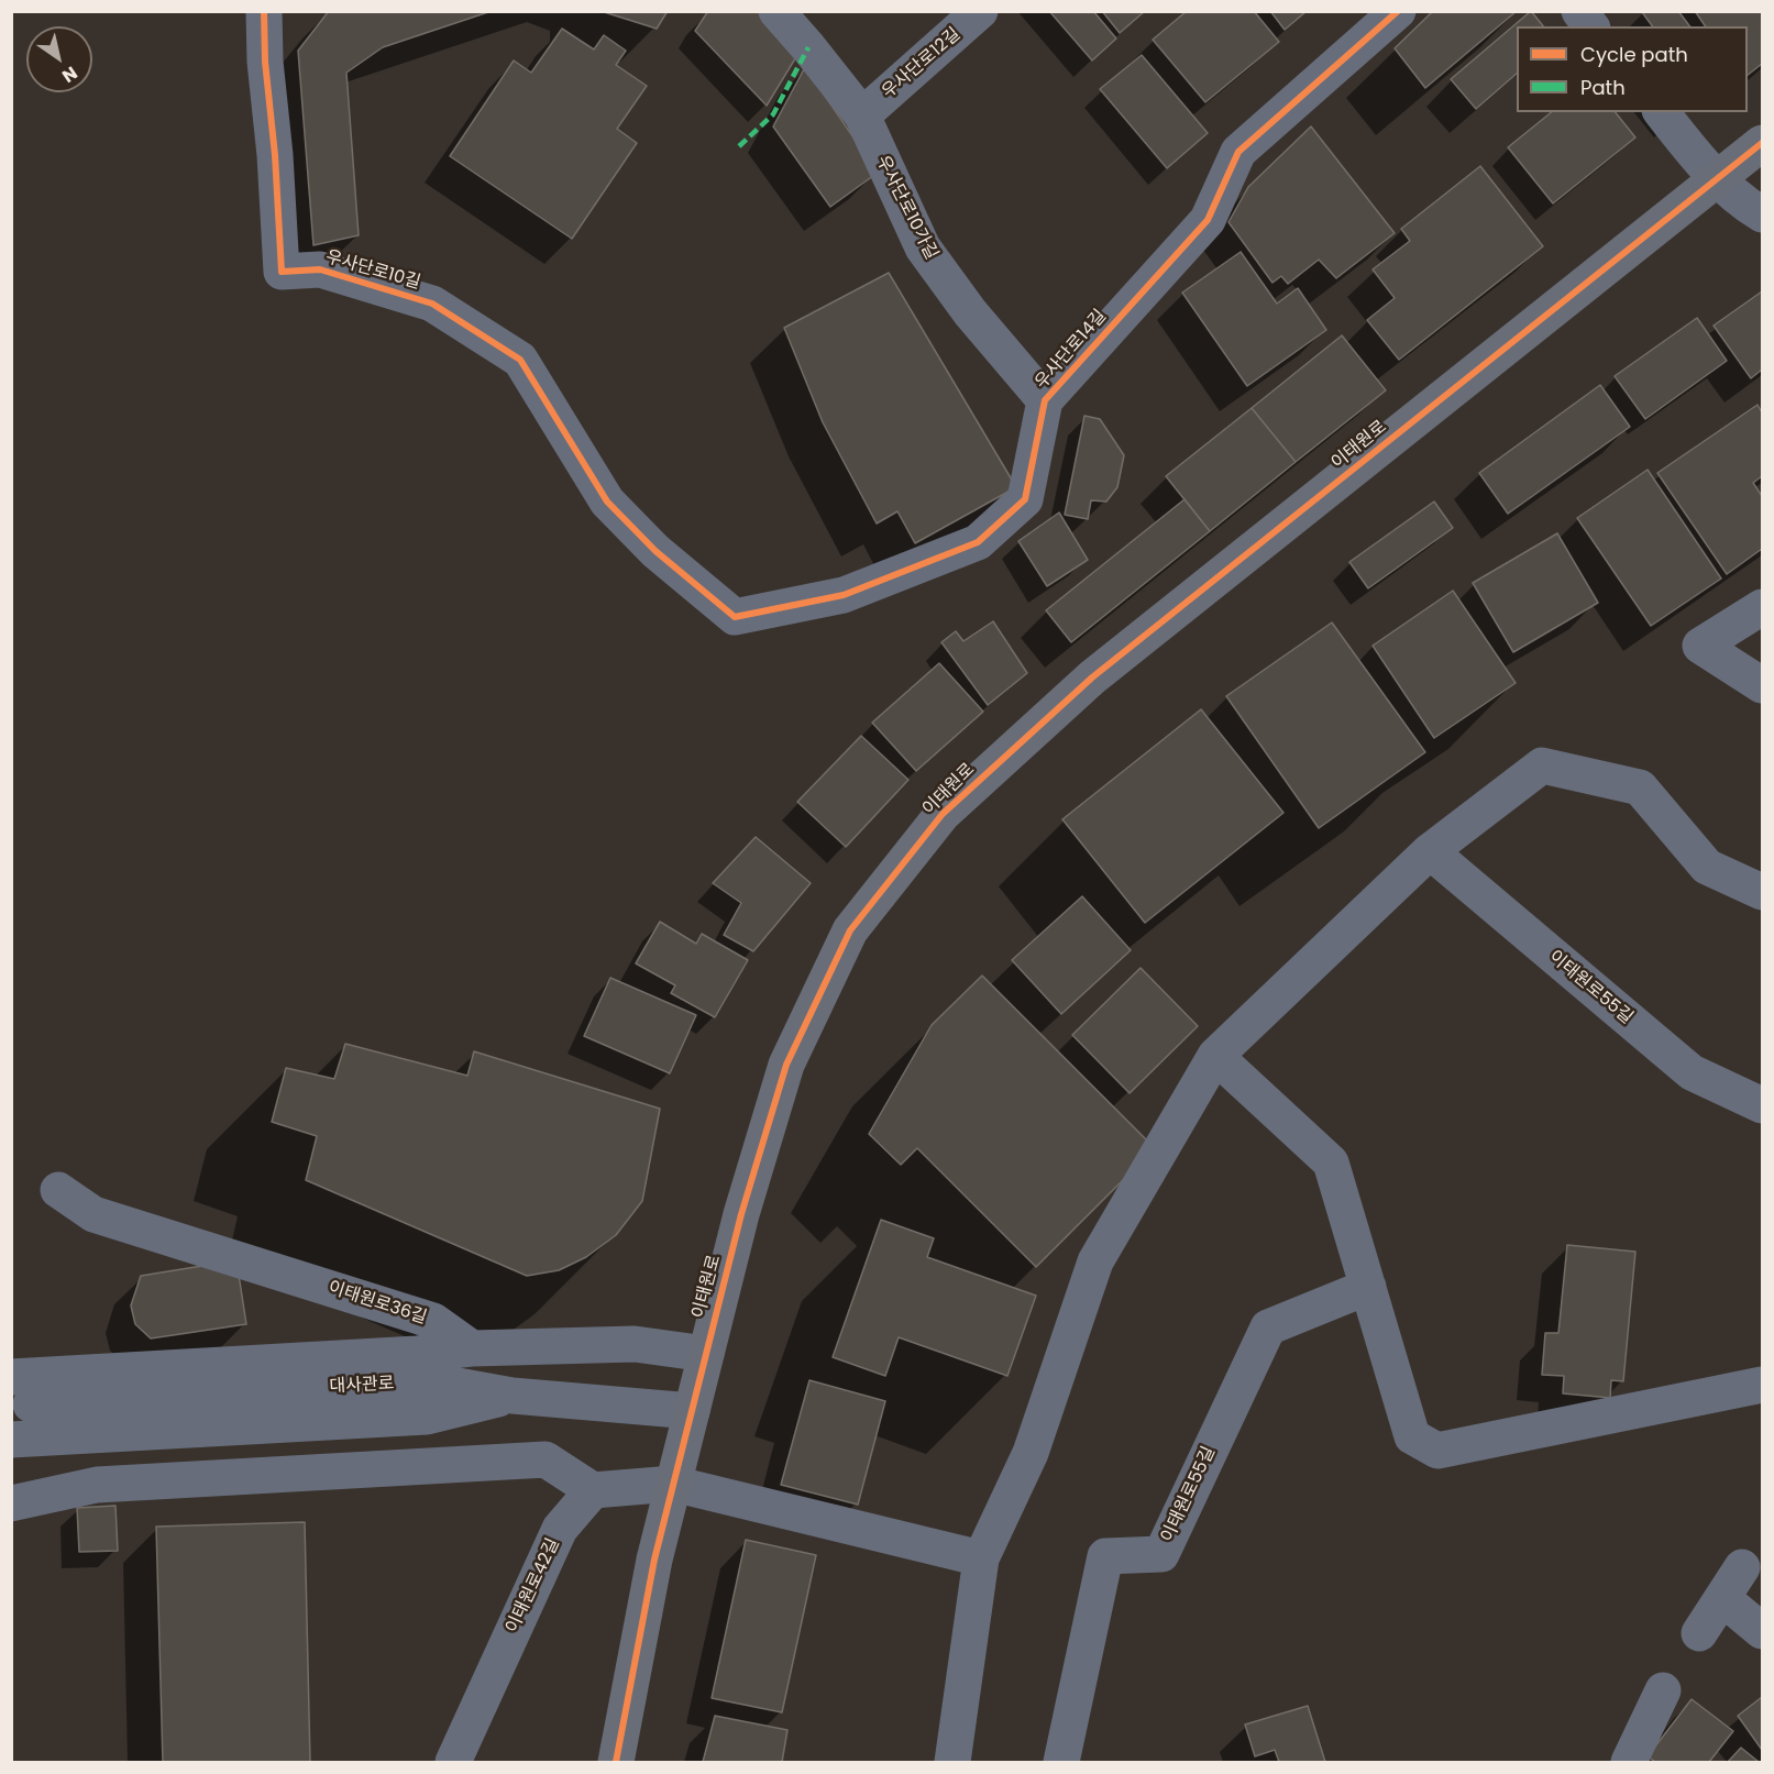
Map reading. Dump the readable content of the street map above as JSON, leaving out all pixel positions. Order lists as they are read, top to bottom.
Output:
{
  "streets": {
    "main road": ["이태원로"],
    "street": [
      "우사단로12길",
      "우사단로10가길",
      "우사단로10길",
      "우사단로14길",
      "이태원로55길",
      "이태원로36길",
      "대사관로",
      "이태원로42길"
    ]
  },
  "crossings": [
    ["우사단로12길", "우사단로10가길"],
    ["우사단로10가길", "우사단로14길"],
    ["우사단로10길", "우사단로14길"],
    ["이태원로", "대사관로"]
  ],
  "legend": ["Cycle path", "Path"],
  "north": "bottom right"
}
